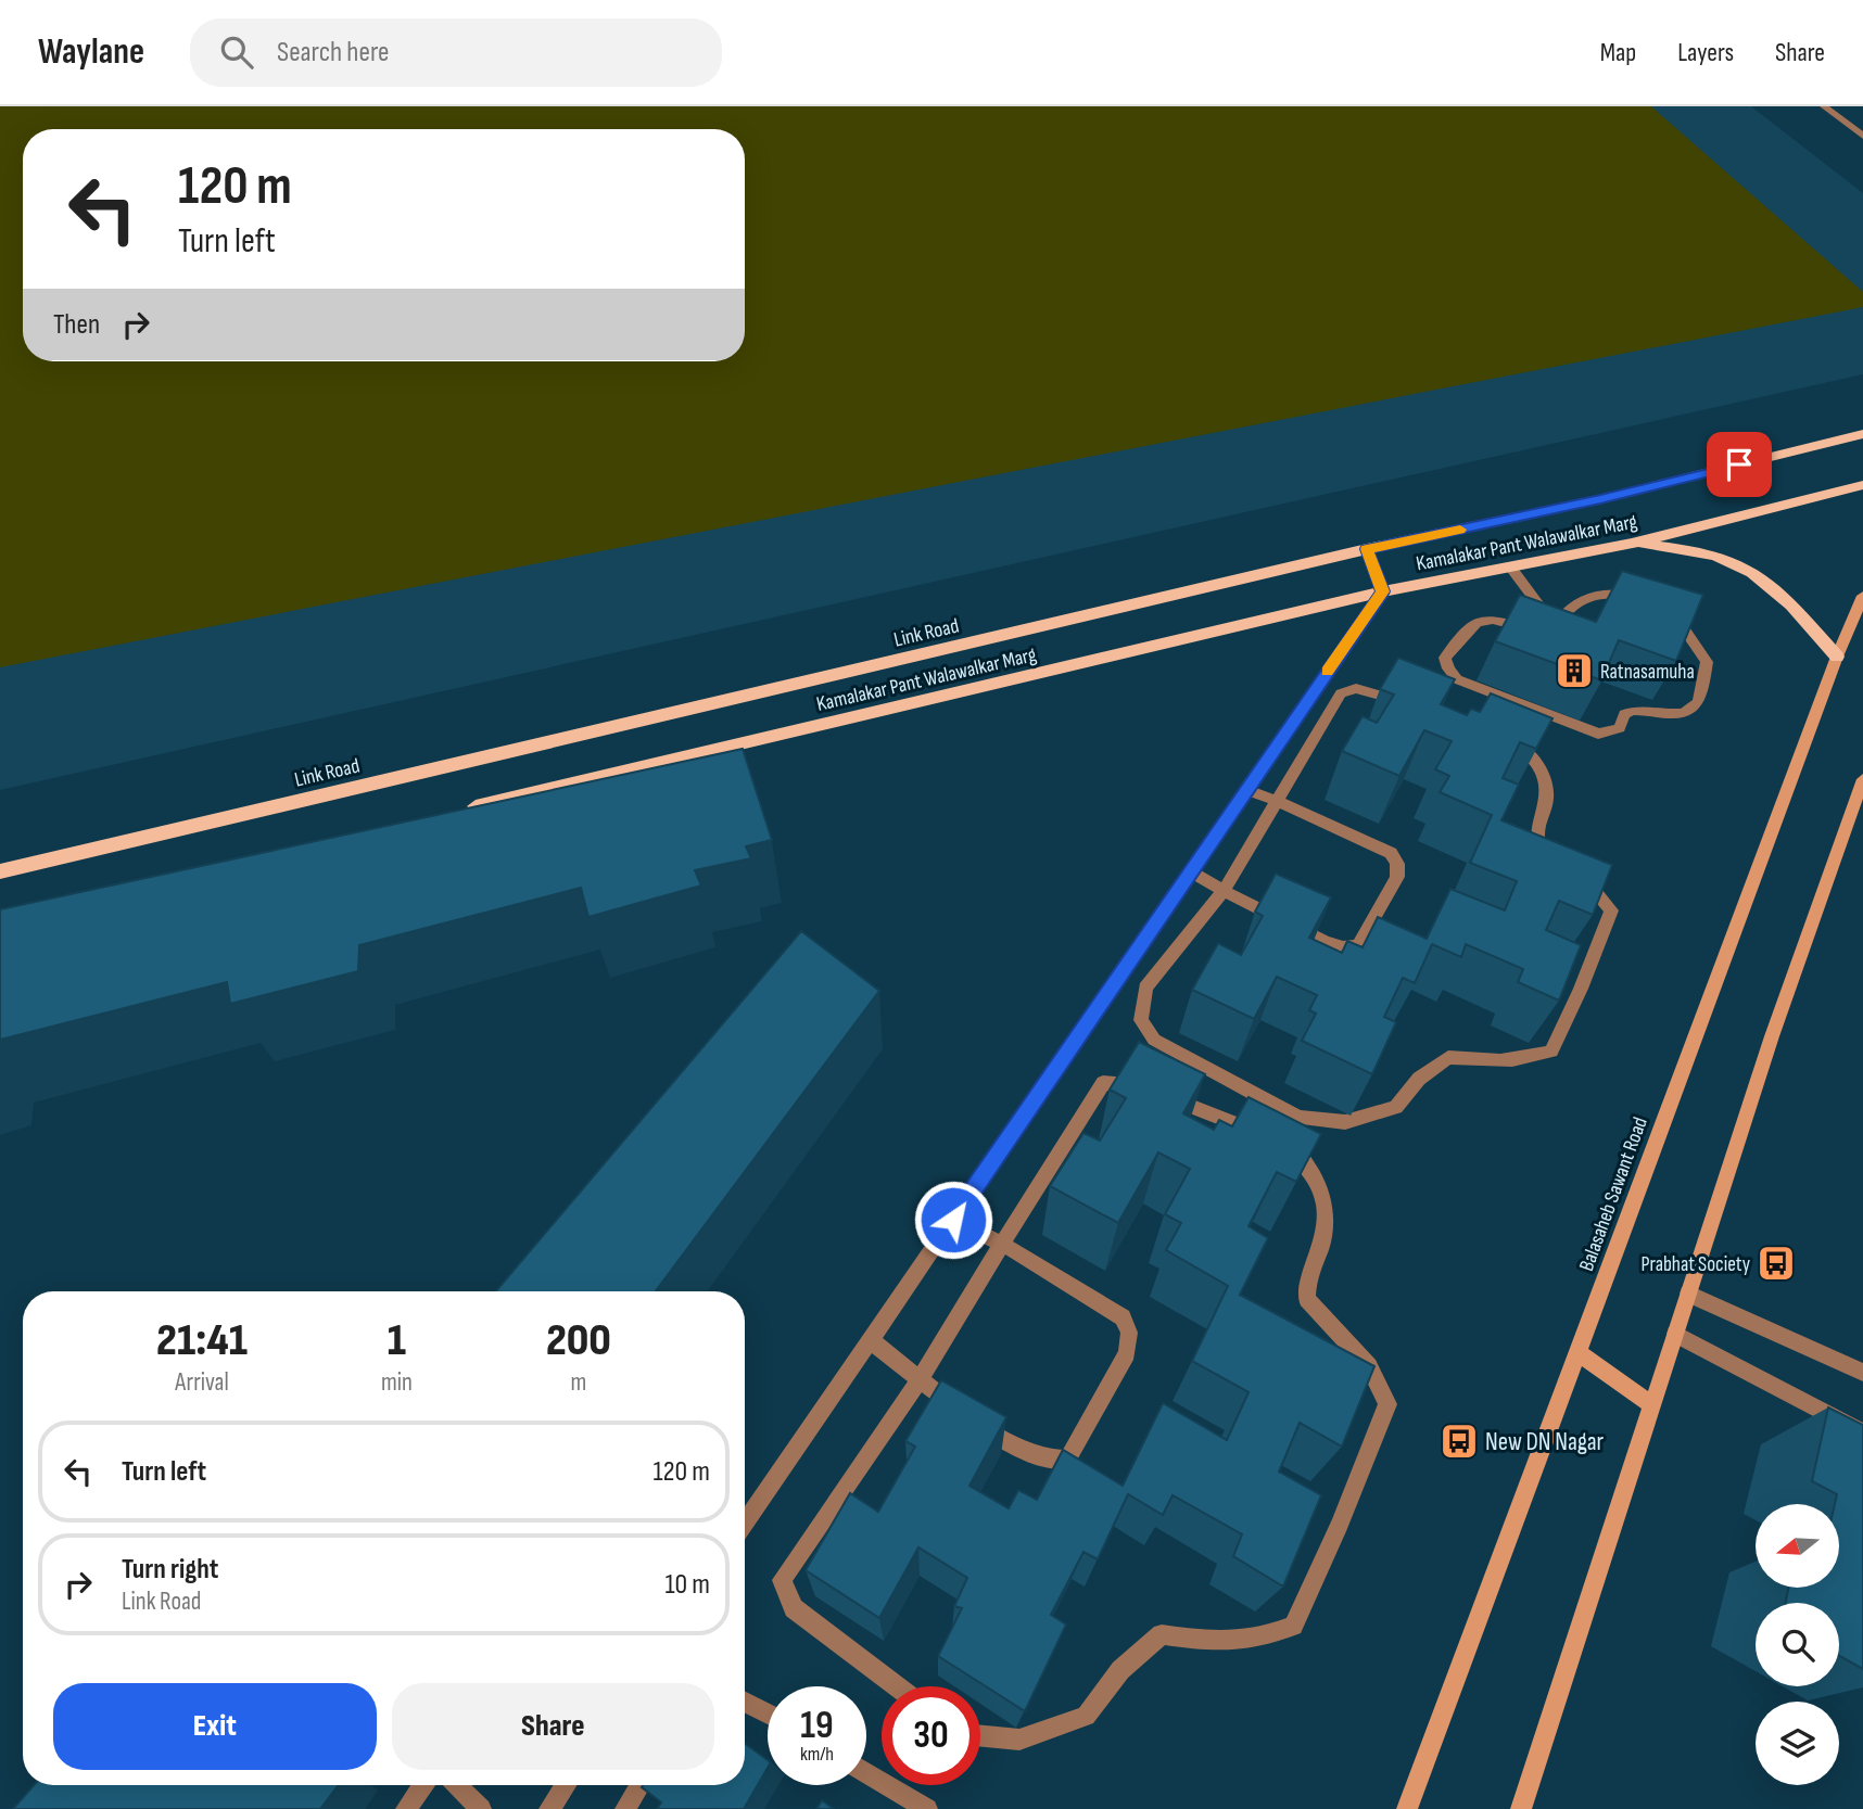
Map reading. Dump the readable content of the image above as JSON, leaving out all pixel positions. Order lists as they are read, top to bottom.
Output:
{
  "streets": {
    "main road": ["Kamalakar Pant Walawalkar Marg", "Link Road", "Balasaheb Sawant Road"]
  },
  "places": {
    "building": ["Ratnasamuha"],
    "bus stop": ["Prabhat Society", "New DN Nagar"]
  },
  "north": "left",
  "page": {
    "header": "Waylane",
    "search": "Search here",
    "nav": ["Map", "Layers", "Share"],
    "turn": ["120 m", "Turn left"],
    "then": "Then",
    "eta": [
      "21:41",
      "Arrival",
      "1",
      "min",
      "200",
      "m"
    ],
    "list": [
      {
        "name": "Turn left",
        "value": "120 m"
      },
      {
        "name": "Turn right",
        "note": "Link Road",
        "value": "10 m"
      }
    ],
    "buttons": ["Exit", "Share"],
    "speed": "19 km/h",
    "limit": "30"
  }
}
